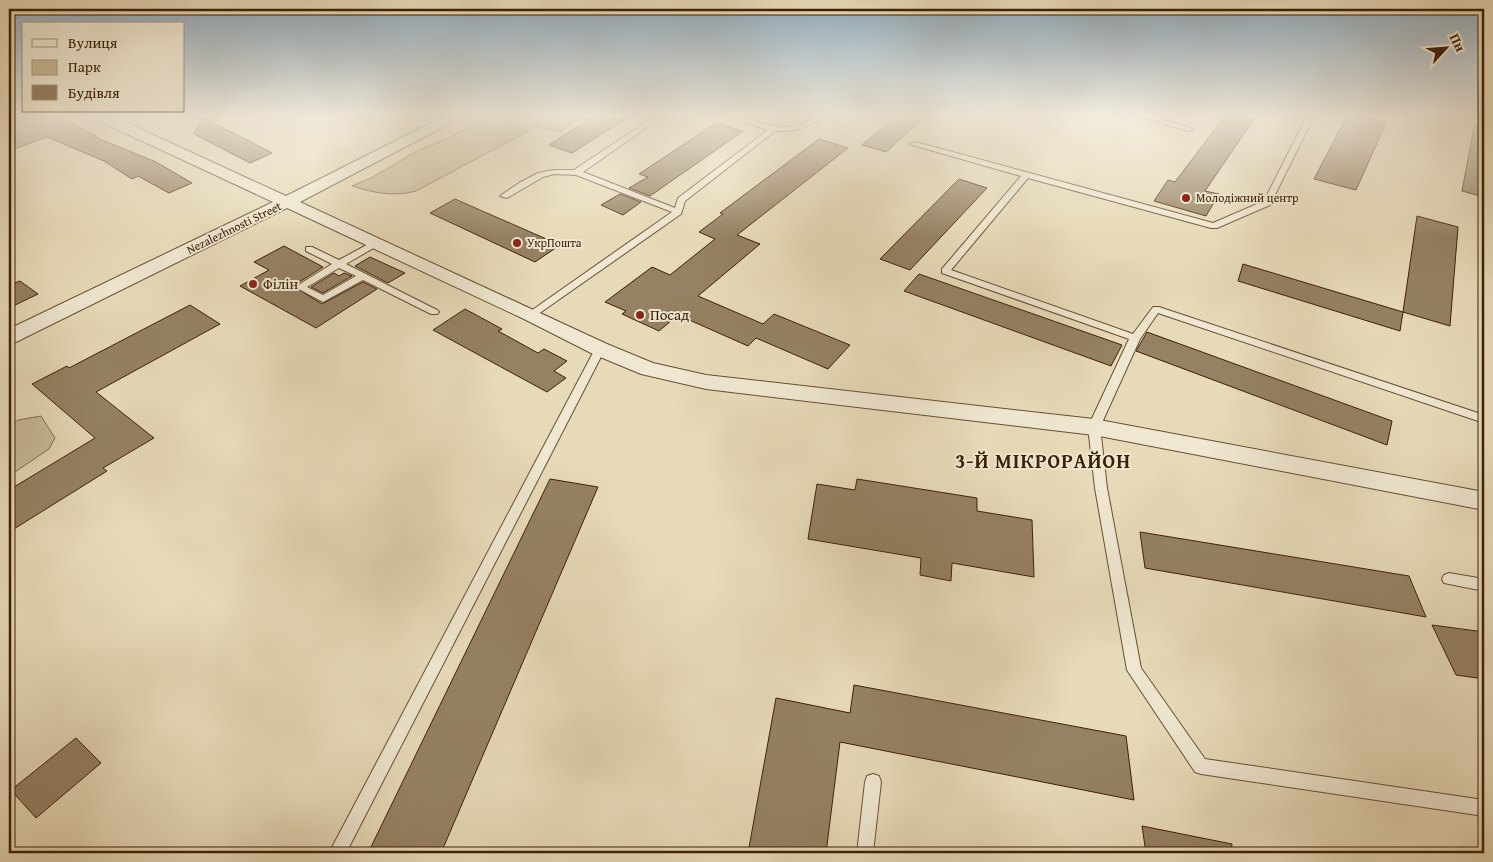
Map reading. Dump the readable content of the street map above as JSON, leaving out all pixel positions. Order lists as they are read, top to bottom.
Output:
{
  "streets": {
    "street": ["Nezalezhnosti Street"]
  },
  "districts": ["3-Й МІКРОРАЙОН"],
  "places": [
    "Молодіжний центр",
    "УкрПошта",
    "Філін",
    "Посад"
  ],
  "legend": ["Вулиця", "Парк", "Будівля"],
  "north": "top right"
}
